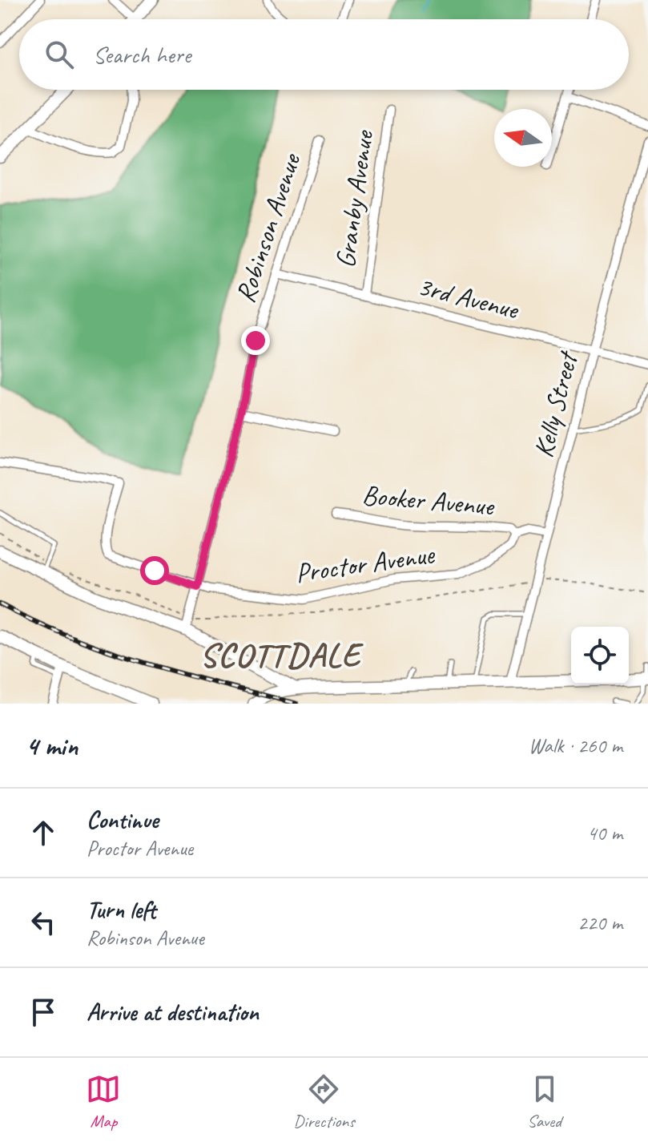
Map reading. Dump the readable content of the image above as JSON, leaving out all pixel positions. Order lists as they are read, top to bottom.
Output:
{
  "streets": {
    "street": [
      "Granby Avenue",
      "Robinson Avenue",
      "3rd Avenue",
      "Kelly Street",
      "Booker Avenue",
      "Proctor Avenue"
    ]
  },
  "crossings": [
    ["Granby Avenue", "3rd Avenue"],
    ["Robinson Avenue", "3rd Avenue"],
    ["Robinson Avenue", "Proctor Avenue"],
    ["3rd Avenue", "Kelly Street"],
    ["Booker Avenue", "Proctor Avenue"]
  ],
  "districts": ["SCOTTDALE"],
  "north": "left",
  "page": {
    "search": "Search here",
    "heading": ["4 min", "Walk · 260 m"],
    "list": [
      ["Continue", "Proctor Avenue", "40 m"],
      ["Turn left", "Robinson Avenue", "220 m"],
      "Arrive at destination"
    ],
    "nav": ["Map", "Directions", "Saved"]
  }
}
